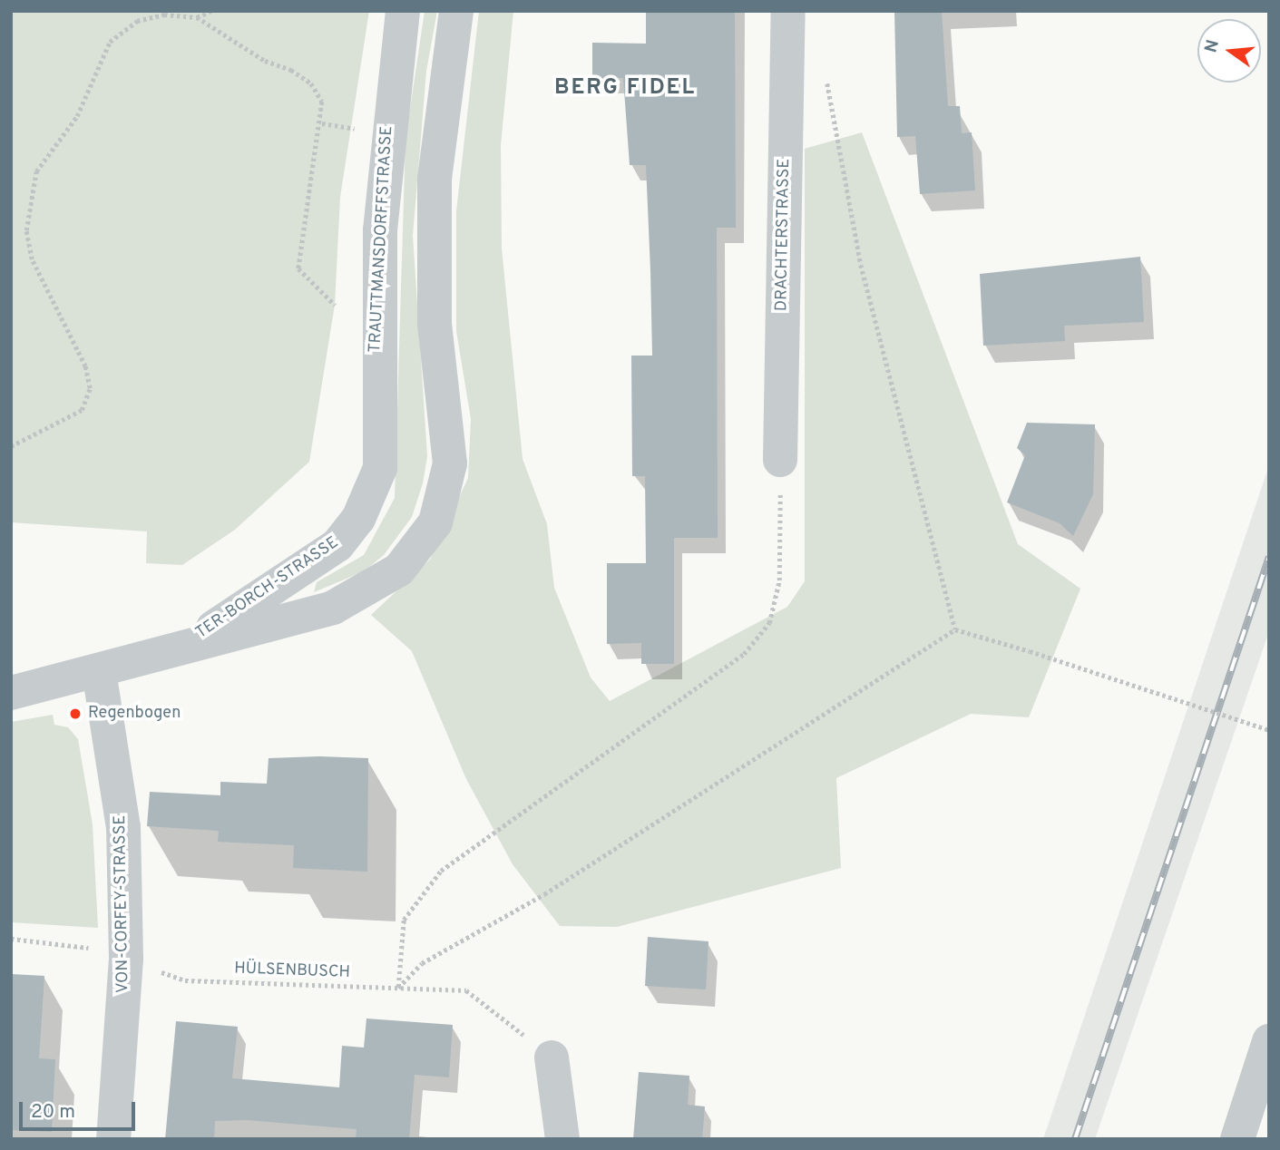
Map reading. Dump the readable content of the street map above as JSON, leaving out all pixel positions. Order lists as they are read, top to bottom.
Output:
{
  "streets": {
    "street": [
      "DRACHTERSTRASSE",
      "TRAUTTMANSDORFFSTRASSE",
      "TER-BORCH-STRASSE",
      "VON-CORFEY-STRASSE"
    ],
    "path": ["HÜLSENBUSCH"]
  },
  "crossings": [
    ["TRAUTTMANSDORFFSTRASSE", "TER-BORCH-STRASSE"],
    ["TER-BORCH-STRASSE", "VON-CORFEY-STRASSE"]
  ],
  "districts": ["BERG FIDEL"],
  "places": ["Regenbogen"],
  "scale_bar": "20 m",
  "north": "left"
}
